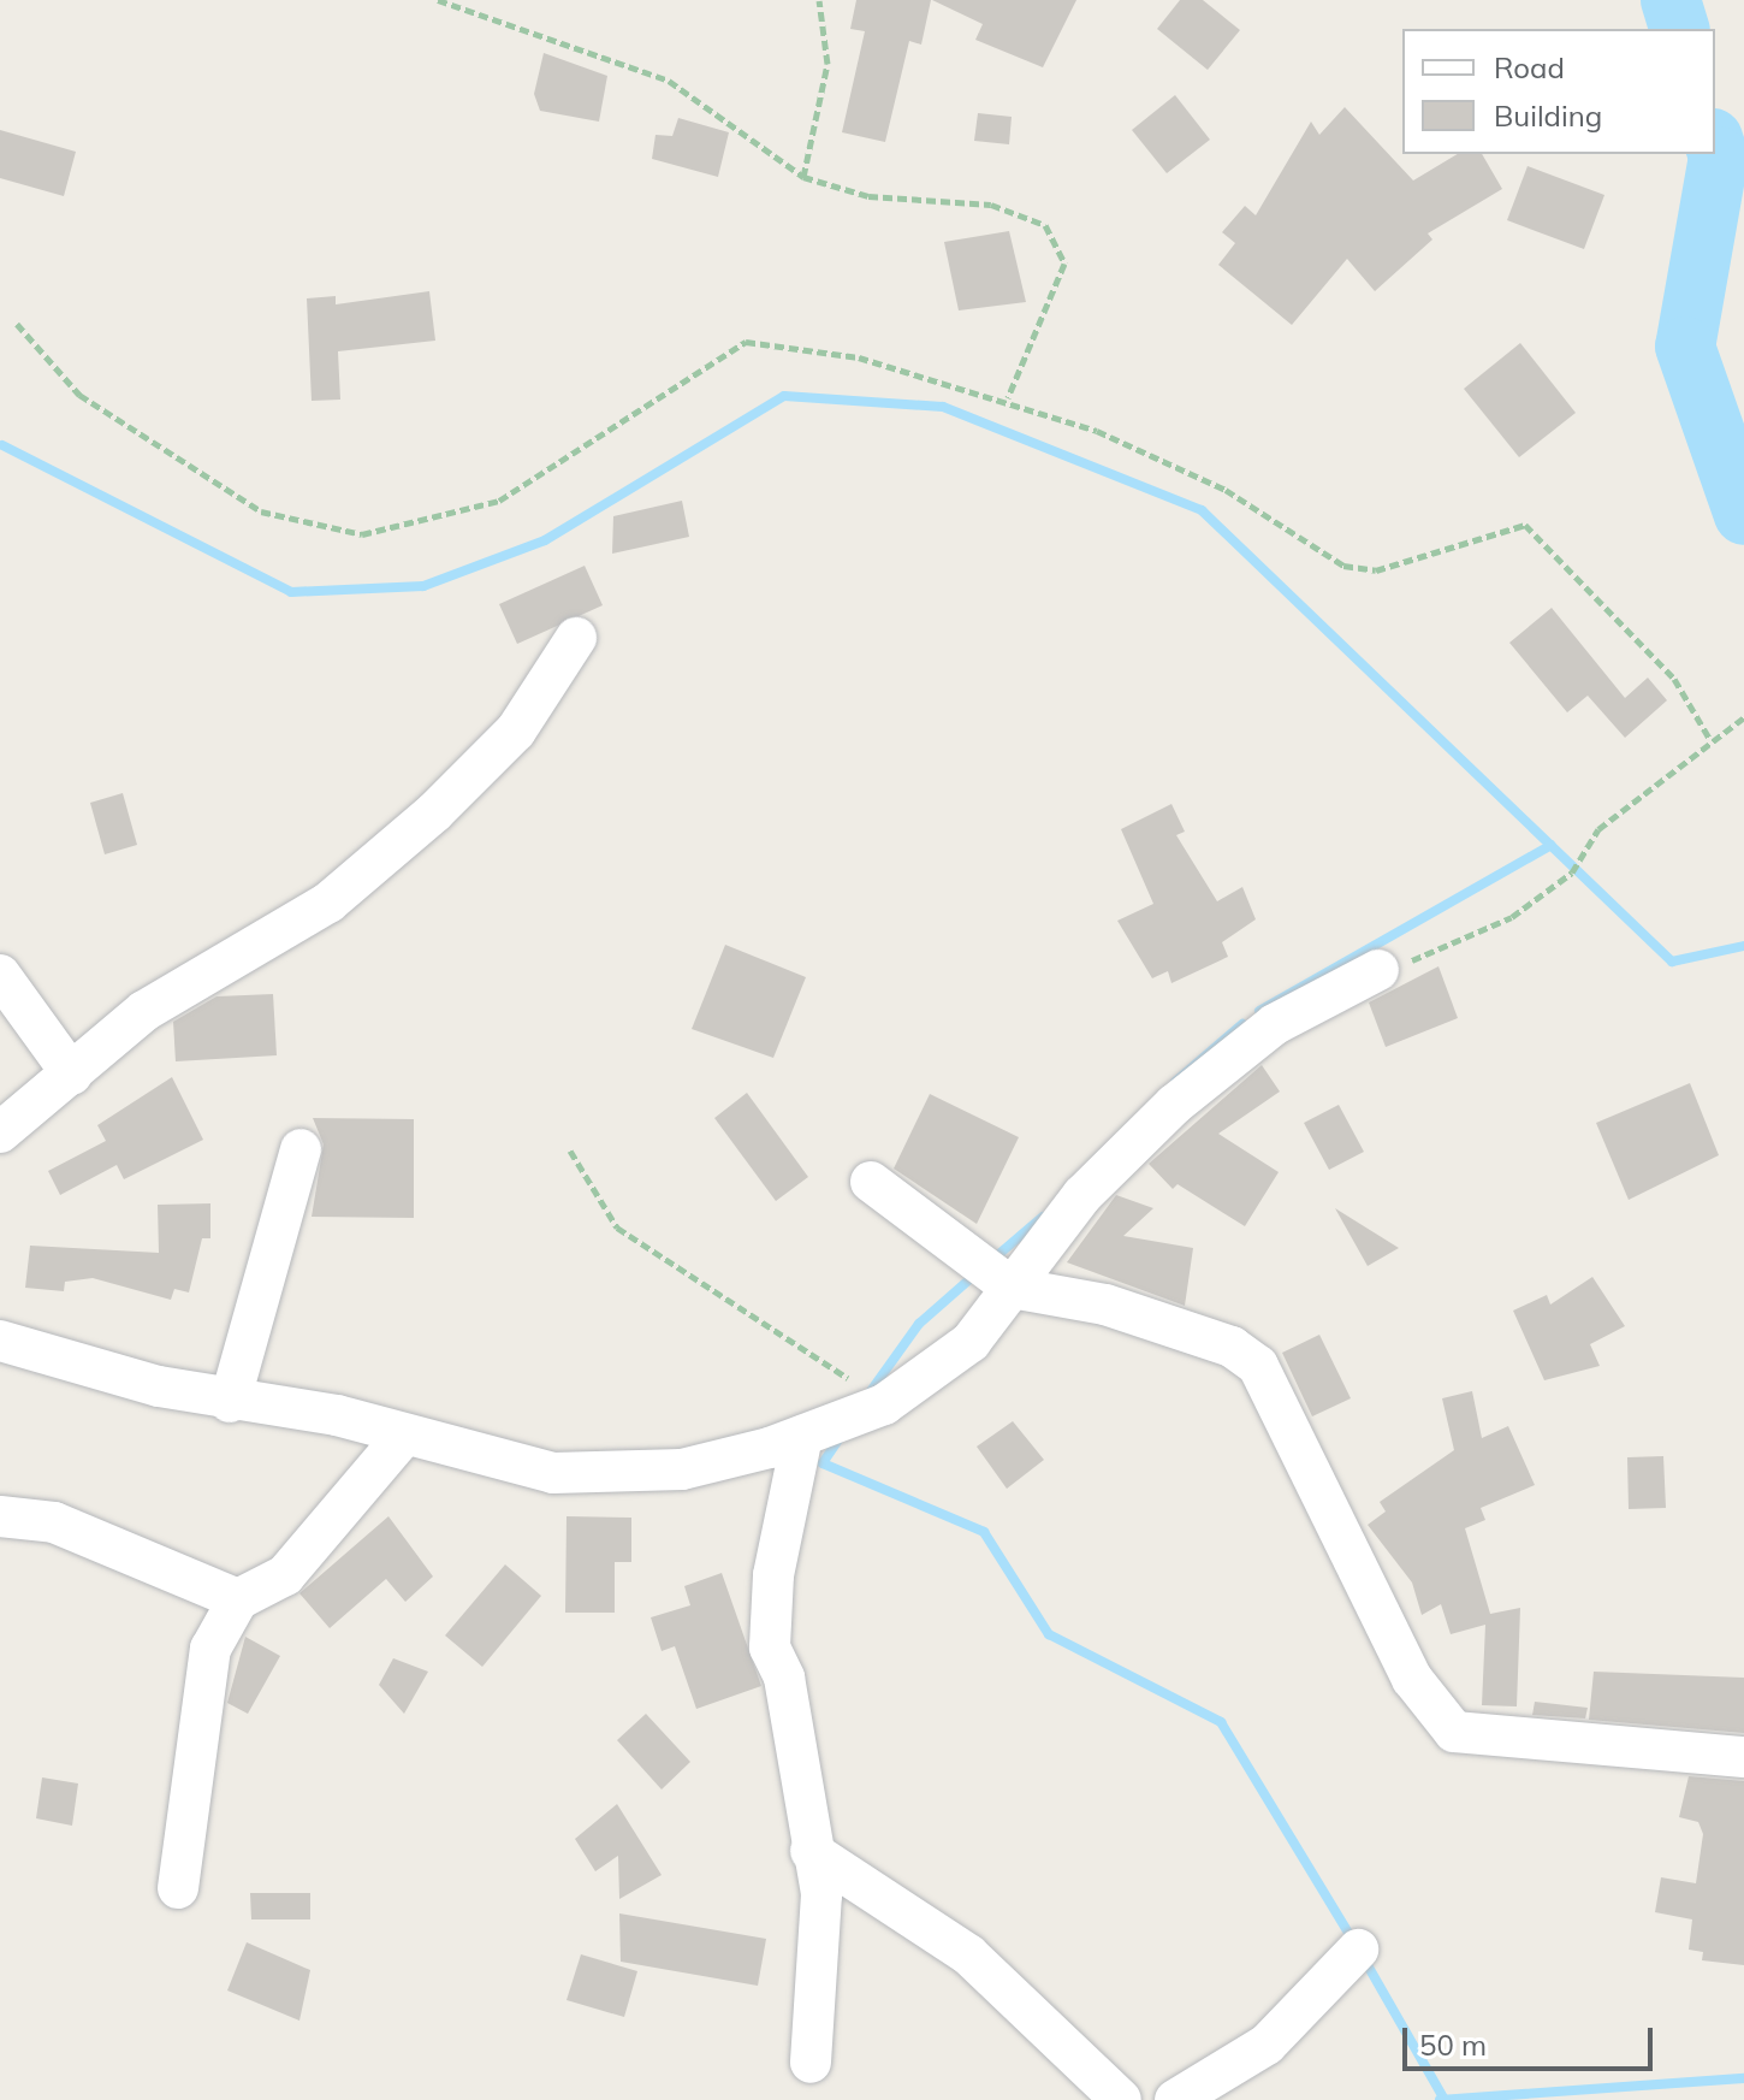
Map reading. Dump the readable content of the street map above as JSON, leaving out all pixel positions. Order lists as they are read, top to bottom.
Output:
{
  "legend": ["Road", "Building"],
  "scale_bar": "50 m"
}
